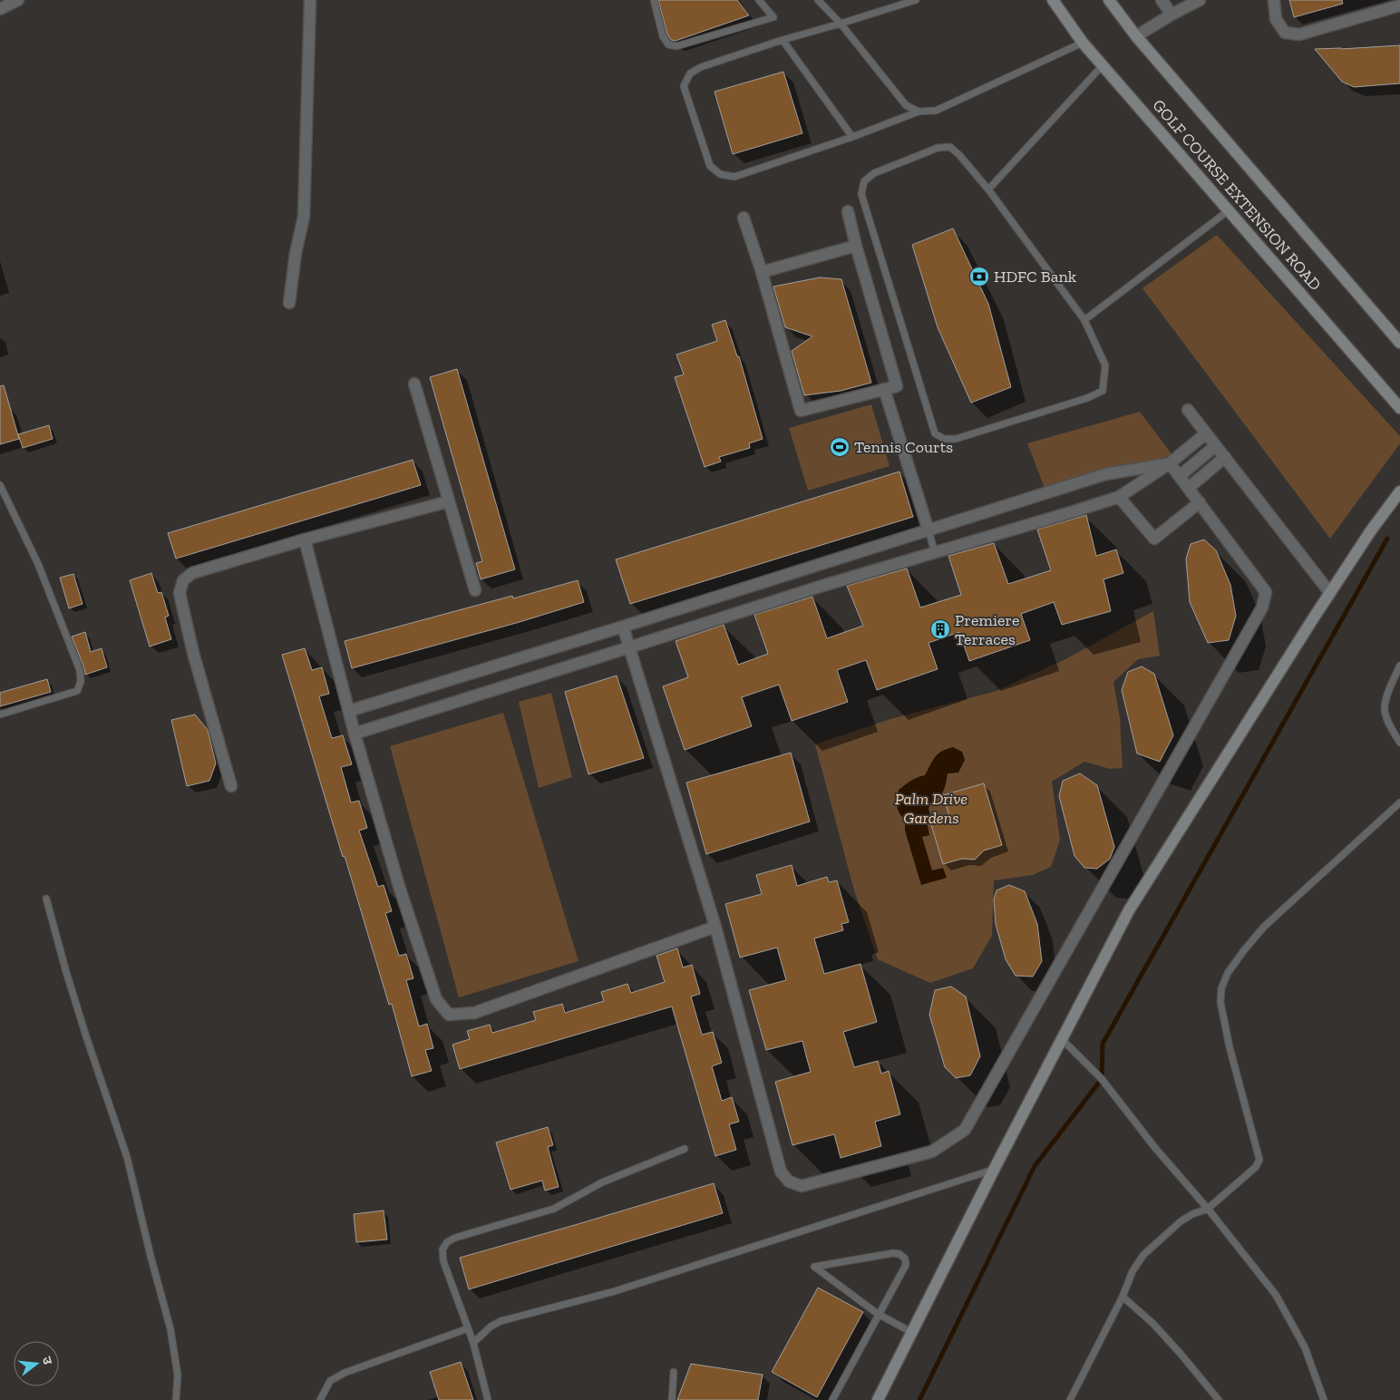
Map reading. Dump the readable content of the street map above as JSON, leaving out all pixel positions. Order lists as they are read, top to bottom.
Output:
{
  "streets": {
    "street": ["GOLF COURSE EXTENSION ROAD"]
  },
  "parks": ["Palm Drive Gardens"],
  "places": {
    "bank": ["HDFC Bank"],
    "sports": ["Tennis Courts"],
    "building": ["Premiere Terraces"]
  },
  "north": "right"
}
